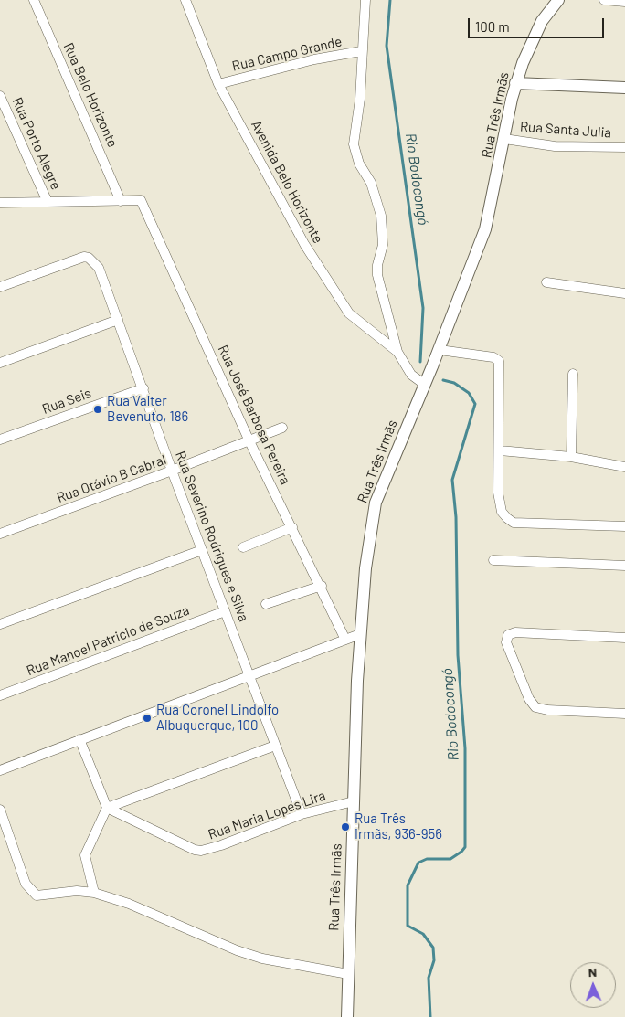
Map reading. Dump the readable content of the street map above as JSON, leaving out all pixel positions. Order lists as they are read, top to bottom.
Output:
{
  "streets": {
    "street": [
      "Rua Campo Grande",
      "Rua Belo Horizonte",
      "Rua Três Irmãs",
      "Rua Santa Julia",
      "Rua Porto Alegre",
      "Avenida Belo Horizonte",
      "Rua Seis",
      "Rua José Barbosa Pereira",
      "Rua Otávio B Cabral",
      "Rua Severino Rodrigues e Silva",
      "Rua Manoel Patricio de Souza",
      "Rua Maria Lopes Lira"
    ]
  },
  "crossings": [
    ["Rua Campo Grande", "Avenida Belo Horizonte"],
    ["Rua Belo Horizonte", "Rua José Barbosa Pereira"],
    ["Rua Três Irmãs", "Rua Santa Julia"],
    ["Rua Três Irmãs", "Rua Maria Lopes Lira"],
    ["Rua Seis", "Rua Severino Rodrigues e Silva"],
    ["Rua José Barbosa Pereira", "Rua Otávio B Cabral"],
    ["Rua Otávio B Cabral", "Rua Severino Rodrigues e Silva"],
    ["Rua Severino Rodrigues e Silva", "Rua Manoel Patricio de Souza"],
    ["Rua Severino Rodrigues e Silva", "Rua Maria Lopes Lira"]
  ],
  "water": ["Rio Bodocongó"],
  "places": ["Rua Valter Bevenuto, 186", "Rua Coronel Lindolfo Albuquerque, 100", "Rua Três Irmãs, 936-956"],
  "scale_bar": "100 m",
  "north": "top"
}
